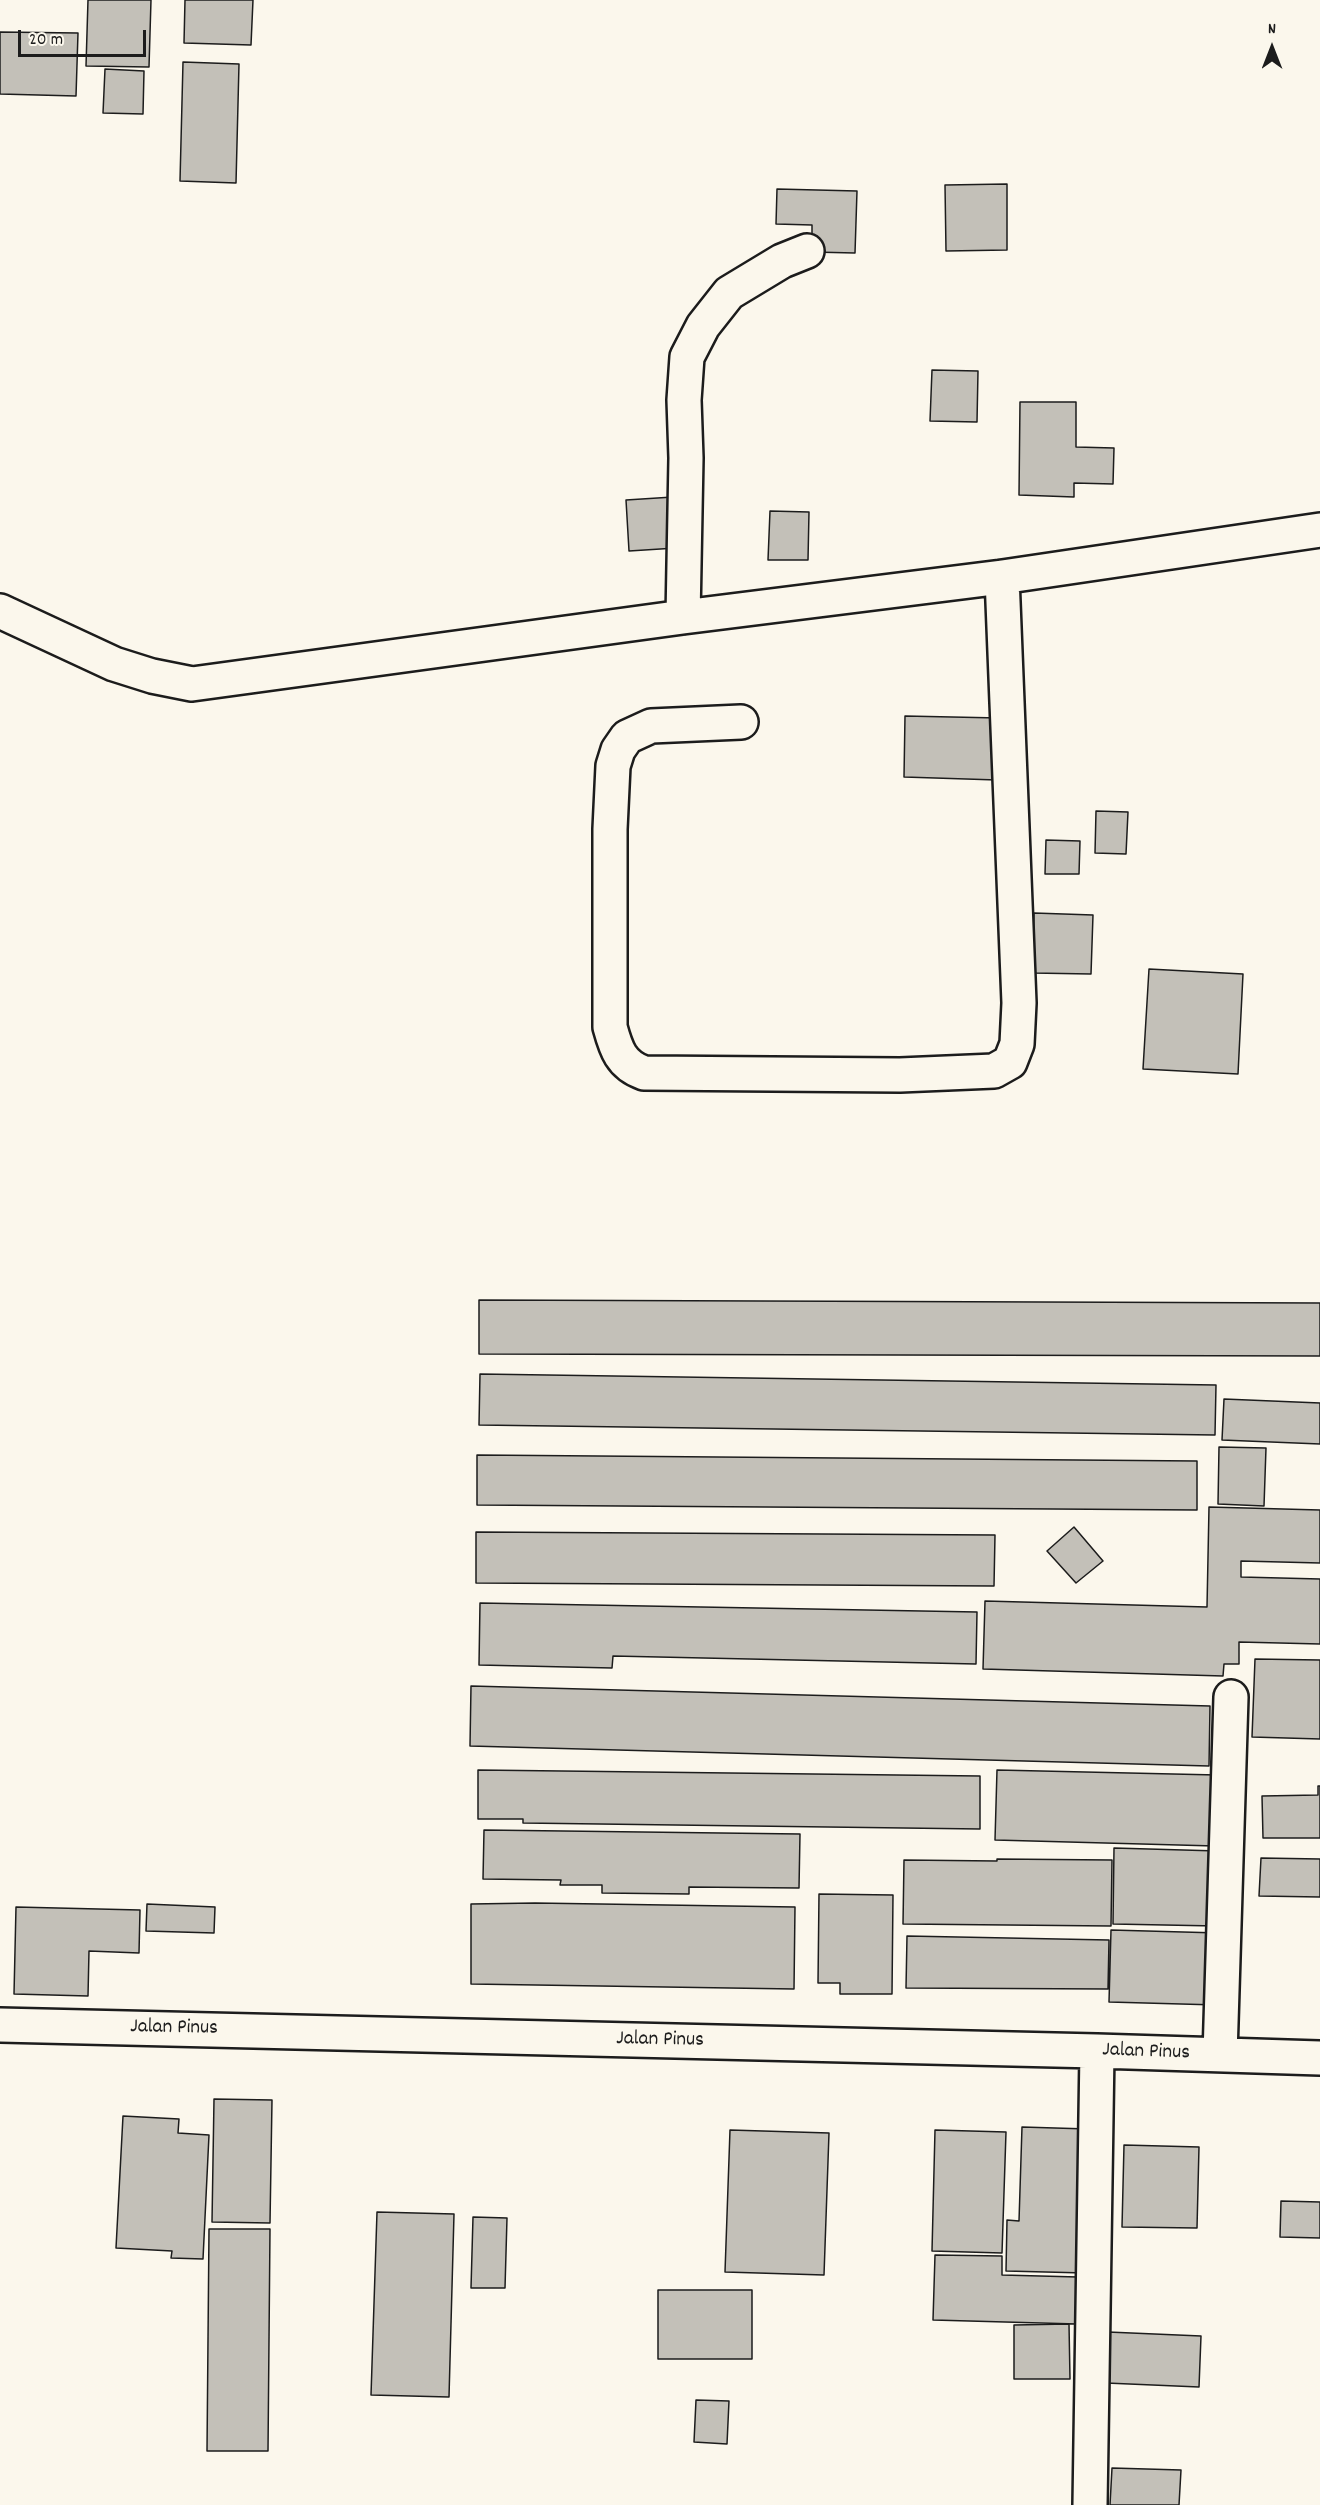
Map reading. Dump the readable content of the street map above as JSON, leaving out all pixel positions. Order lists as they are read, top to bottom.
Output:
{
  "streets": {
    "street": ["Jalan Pinus"]
  },
  "scale_bar": "20 m",
  "north": "top"
}
